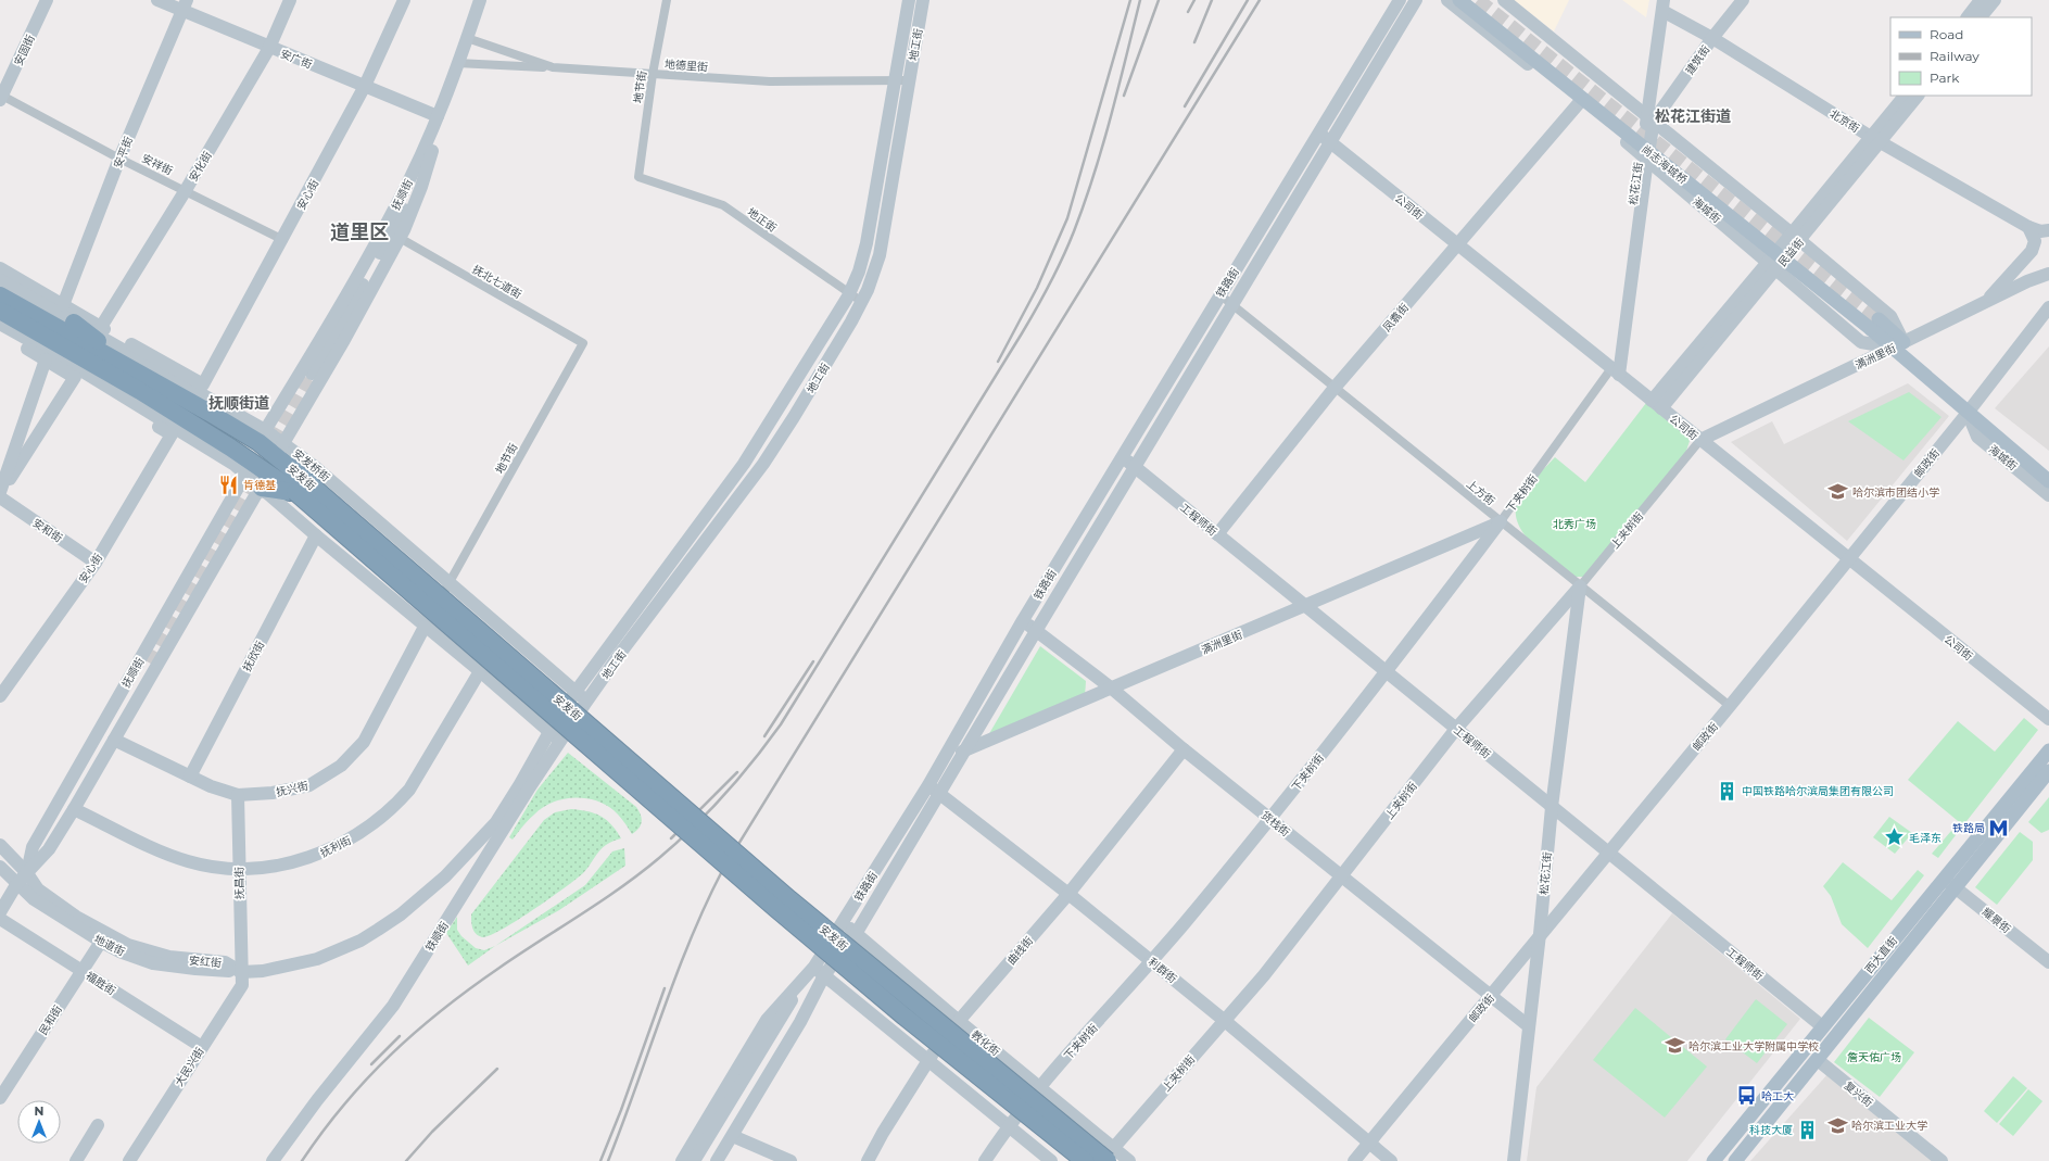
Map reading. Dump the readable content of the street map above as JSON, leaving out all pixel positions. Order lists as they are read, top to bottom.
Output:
{
  "streets": {
    "highway": ["安发街"],
    "main road": ["尚志海城桥", "海城街", "西大直街"],
    "street": [
      "地工街",
      "安固街",
      "安广街",
      "建筑街",
      "地德里街",
      "地节街",
      "北京街",
      "安平街",
      "安祥街",
      "安化街",
      "松花江街",
      "安心街",
      "抚顺街",
      "公司街",
      "地正街",
      "民益街",
      "抚北七道街",
      "铁路街",
      "凤翥街",
      "满洲里街",
      "邮政街",
      "安发桥街",
      "上方街",
      "下夹树街",
      "工程师街",
      "安和街",
      "上夹树街",
      "抚欣街",
      "抚兴街",
      "货栈街",
      "抚利街",
      "抚昌街",
      "耀景街",
      "铁顺街",
      "地道街",
      "曲线街",
      "安红街",
      "利群街",
      "福胜街",
      "民和街",
      "教化街",
      "大民兴街",
      "复兴街"
    ]
  },
  "crossings": [
    ["地工街", "地德里街"],
    ["地工街", "地正街"],
    ["地工街", "安发桥街"],
    ["地工街", "铁顺街"],
    ["安固街", "安祥街"],
    ["安广街", "安平街"],
    ["安广街", "安化街"],
    ["安广街", "安心街"],
    ["安广街", "抚顺街"],
    ["建筑街", "北京街"],
    ["建筑街", "松花江街"],
    ["建筑街", "海城街"],
    ["地德里街", "地节街"],
    ["地节街", "地正街"],
    ["地节街", "抚北七道街"],
    ["地节街", "安发桥街"],
    ["地节街", "抚兴街"],
    ["北京街", "松花江街"],
    ["北京街", "民益街"],
    ["安平街", "安祥街"],
    ["安祥街", "安化街"],
    ["安祥街", "安心街"],
    ["尚志海城桥", "海城街"],
    ["尚志海城桥", "满洲里街"],
    ["安化街", "安心街"],
    ["松花江街", "公司街"],
    ["松花江街", "海城街"],
    ["松花江街", "邮政街"],
    ["松花江街", "上方街"],
    ["松花江街", "下夹树街"],
    ["松花江街", "工程师街"],
    ["松花江街", "上夹树街"],
    ["松花江街", "货栈街"],
    ["安心街", "安和街"],
    ["抚顺街", "抚北七道街"],
    ["抚顺街", "安发桥街"],
    ["抚顺街", "安发街"],
    ["抚顺街", "抚兴街"],
    ["抚顺街", "抚利街"],
    ["抚顺街", "安红街"],
    ["公司街", "民益街"],
    ["公司街", "铁路街"],
    ["公司街", "凤翥街"],
    ["公司街", "满洲里街"],
    ["公司街", "邮政街"],
    ["公司街", "下夹树街"],
    ["公司街", "上夹树街"],
    ["海城街", "民益街"],
    ["海城街", "凤翥街"],
    ["海城街", "满洲里街"],
    ["海城街", "邮政街"],
    ["铁路街", "满洲里街"],
    ["铁路街", "上方街"],
    ["铁路街", "工程师街"],
    ["铁路街", "货栈街"],
    ["铁路街", "利群街"],
    ["铁路街", "教化街"],
    ["凤翥街", "上方街"],
    ["凤翥街", "工程师街"],
    ["满洲里街", "上方街"],
    ["满洲里街", "下夹树街"],
    ["满洲里街", "工程师街"],
    ["满洲里街", "上夹树街"],
    ["满洲里街", "货栈街"],
    ["邮政街", "上方街"],
    ["邮政街", "工程师街"],
    ["邮政街", "货栈街"],
    ["邮政街", "利群街"],
    ["安发桥街", "安发街"],
    ["安发桥街", "抚利街"],
    ["安发桥街", "铁顺街"],
    ["安发街", "上夹树街"],
    ["安发街", "教化街"],
    ["上方街", "下夹树街"],
    ["上方街", "上夹树街"],
    ["下夹树街", "工程师街"],
    ["下夹树街", "货栈街"],
    ["下夹树街", "利群街"],
    ["下夹树街", "教化街"],
    ["工程师街", "上夹树街"],
    ["工程师街", "西大直街"],
    ["上夹树街", "货栈街"],
    ["上夹树街", "利群街"],
    ["上夹树街", "教化街"],
    ["抚欣街", "抚兴街"],
    ["抚兴街", "抚昌街"],
    ["货栈街", "曲线街"],
    ["抚利街", "抚昌街"],
    ["抚昌街", "地道街"],
    ["抚昌街", "安红街"],
    ["抚昌街", "大民兴街"],
    ["耀景街", "西大直街"],
    ["地道街", "安红街"],
    ["地道街", "民和街"],
    ["地道街", "大民兴街"],
    ["曲线街", "利群街"],
    ["曲线街", "教化街"],
    ["西大直街", "复兴街"],
    ["安红街", "大民兴街"],
    ["福胜街", "民和街"],
    ["福胜街", "大民兴街"]
  ],
  "districts": ["松花江街道", "道里区", "抚顺街道"],
  "parks": ["北秀广场", "詹天佑广场"],
  "places": {
    "restaurant": ["肯德基"],
    "school or university": ["哈尔滨市团结小学", "哈尔滨工业大学附属中学校", "哈尔滨工业大学"],
    "building": ["中国铁路哈尔滨局集团有限公司", "科技大厦"],
    "metro station": ["铁路局"],
    "place": ["毛泽东"],
    "bus stop": ["哈工大"]
  },
  "legend": ["Road", "Railway", "Park"],
  "north": "top"
}
